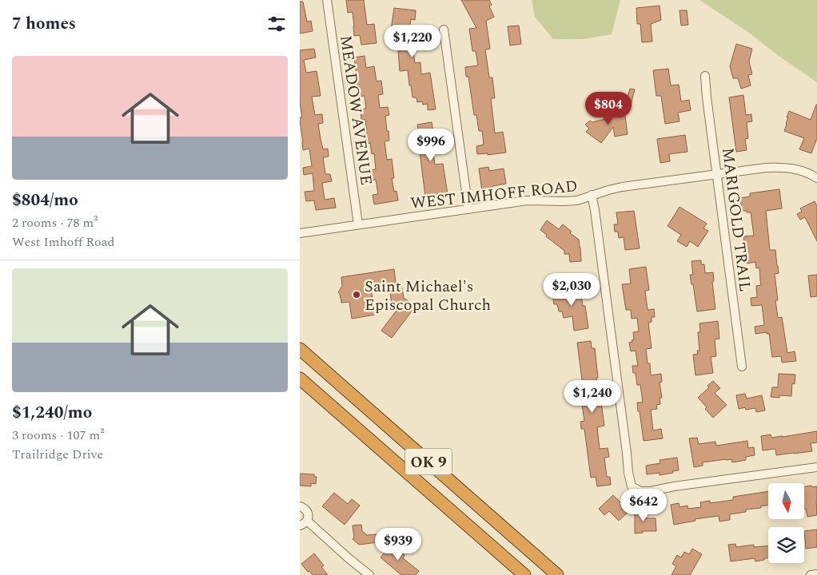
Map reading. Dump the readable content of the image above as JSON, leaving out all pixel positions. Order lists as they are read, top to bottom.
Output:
{
  "streets": {
    "highway": ["OK 9"],
    "street": ["MEADOW AVENUE", "WEST IMHOFF ROAD", "MARIGOLD TRAIL"]
  },
  "crossings": [
    ["MEADOW AVENUE", "WEST IMHOFF ROAD"],
    ["WEST IMHOFF ROAD", "MARIGOLD TRAIL"]
  ],
  "places": ["Saint Michael's Episcopal Church"],
  "north": "bottom",
  "page": {
    "heading": "7 homes",
    "price": [
      "$1,220",
      "$804",
      "$996",
      "$2,030",
      "$1,240",
      "$642",
      "$939"
    ],
    "list": [
      {
        "name": "$804/mo",
        "note": "2 rooms · 78 m² · West Imhoff Road"
      },
      {
        "name": "$1,240/mo",
        "note": "3 rooms · 107 m² · Trailridge Drive"
      }
    ]
  }
}
